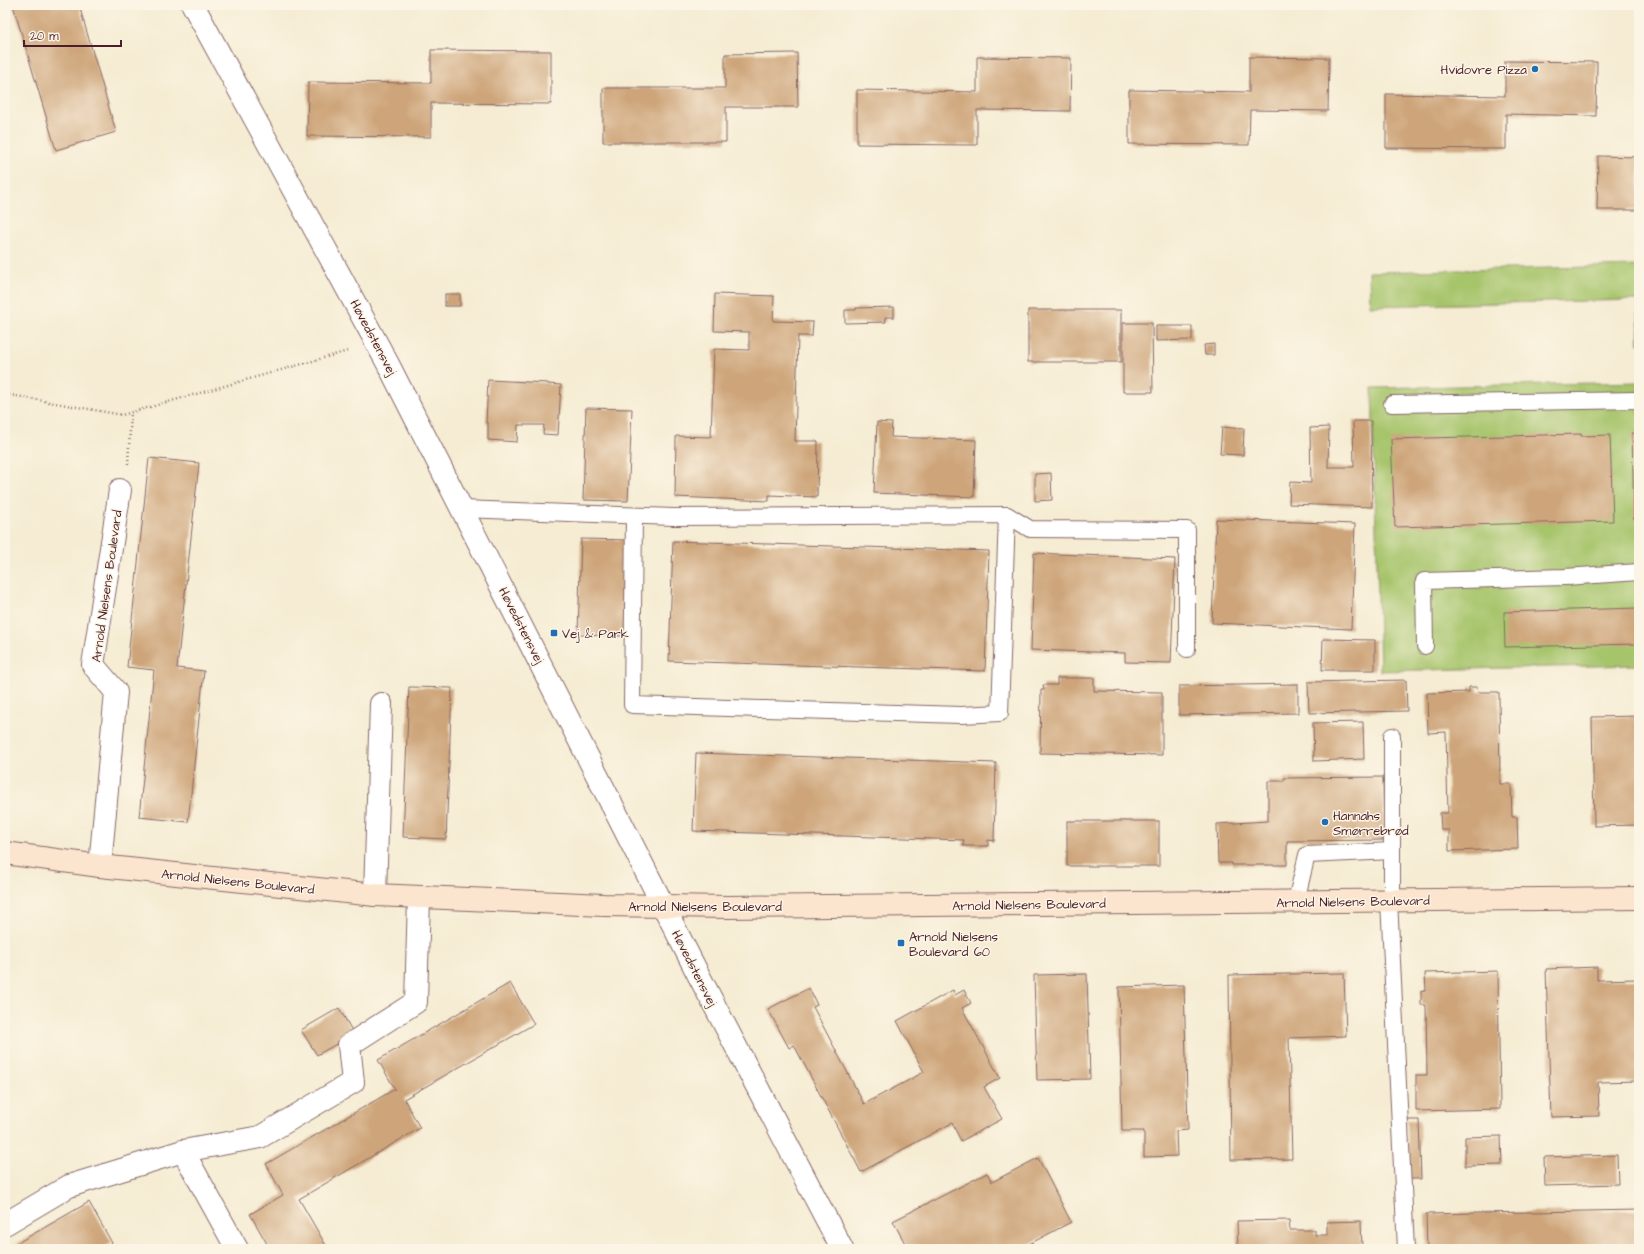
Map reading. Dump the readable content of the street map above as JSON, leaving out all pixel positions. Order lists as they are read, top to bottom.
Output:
{
  "streets": {
    "street": ["Høvedstensvej", "Arnold Nielsens Boulevard"]
  },
  "crossings": [
    ["Høvedstensvej", "Arnold Nielsens Boulevard"]
  ],
  "places": {
    "other": ["Hvidovre Pizza", "Hannahs Smørrebrød"],
    "transit": ["Vej & Park", "Arnold Nielsens Boulevard 60"]
  },
  "scale_bar": "20 m"
}
